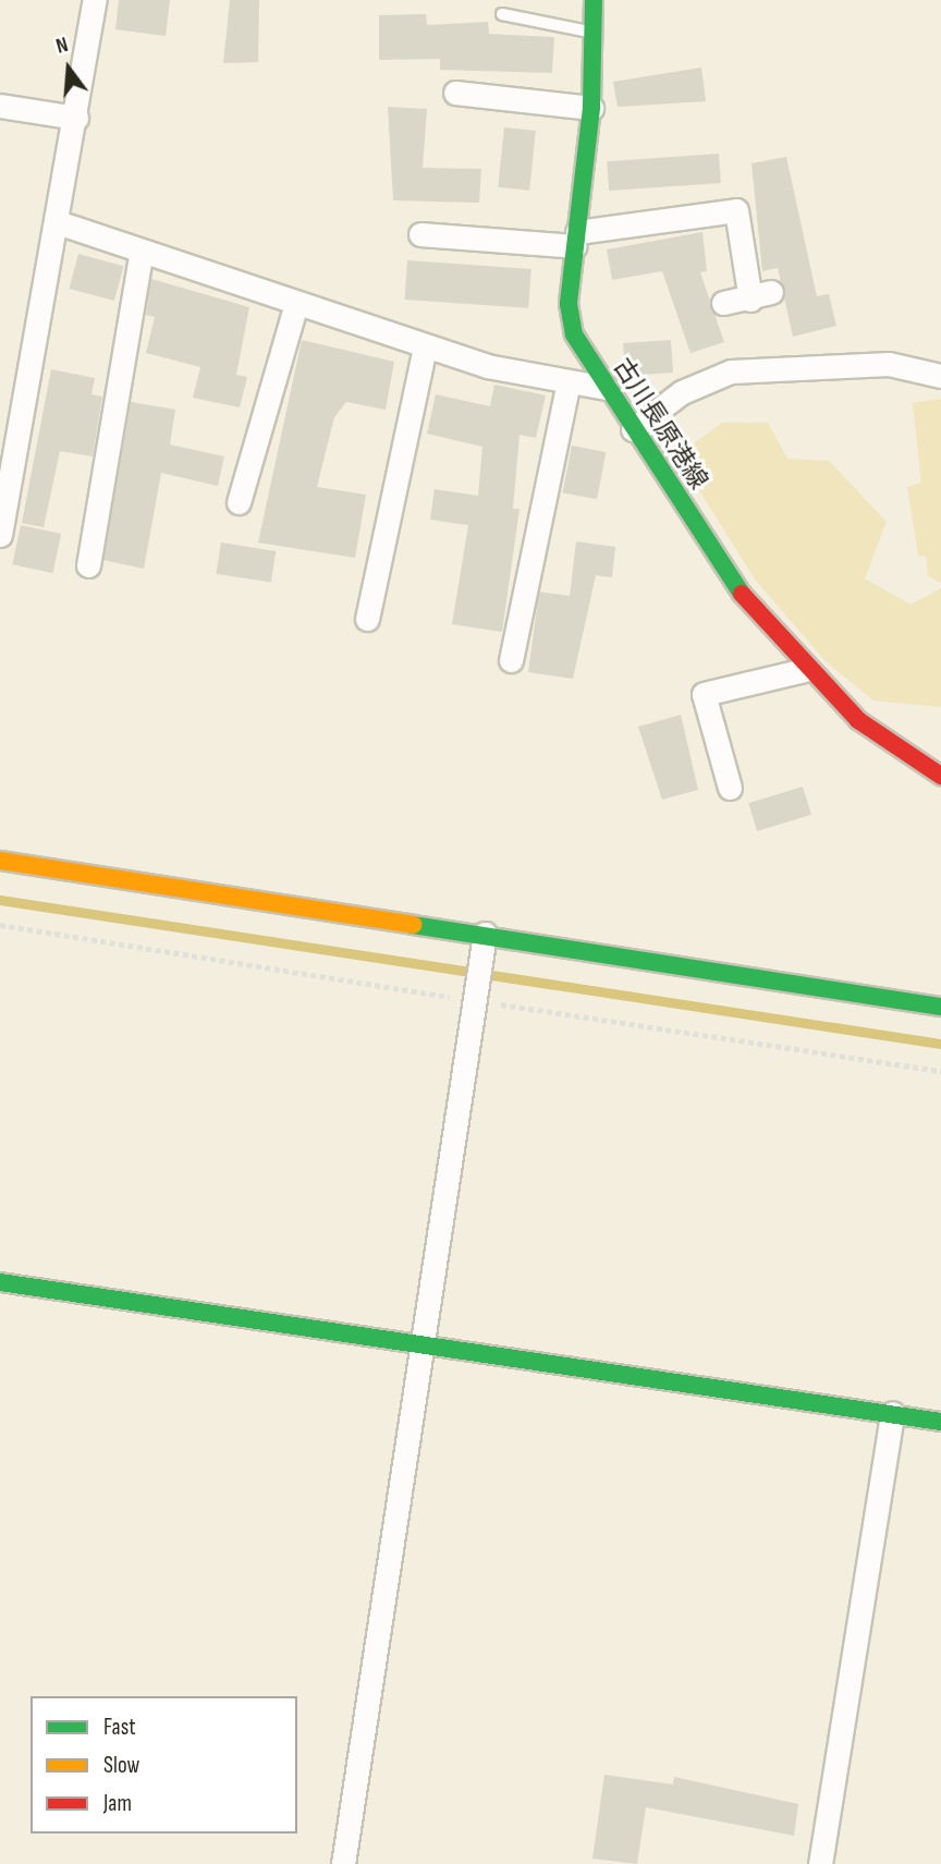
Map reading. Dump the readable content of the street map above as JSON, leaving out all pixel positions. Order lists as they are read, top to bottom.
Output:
{
  "streets": {
    "street": ["古川長原港線"]
  },
  "legend": ["Fast", "Slow", "Jam"],
  "north": "top"
}
